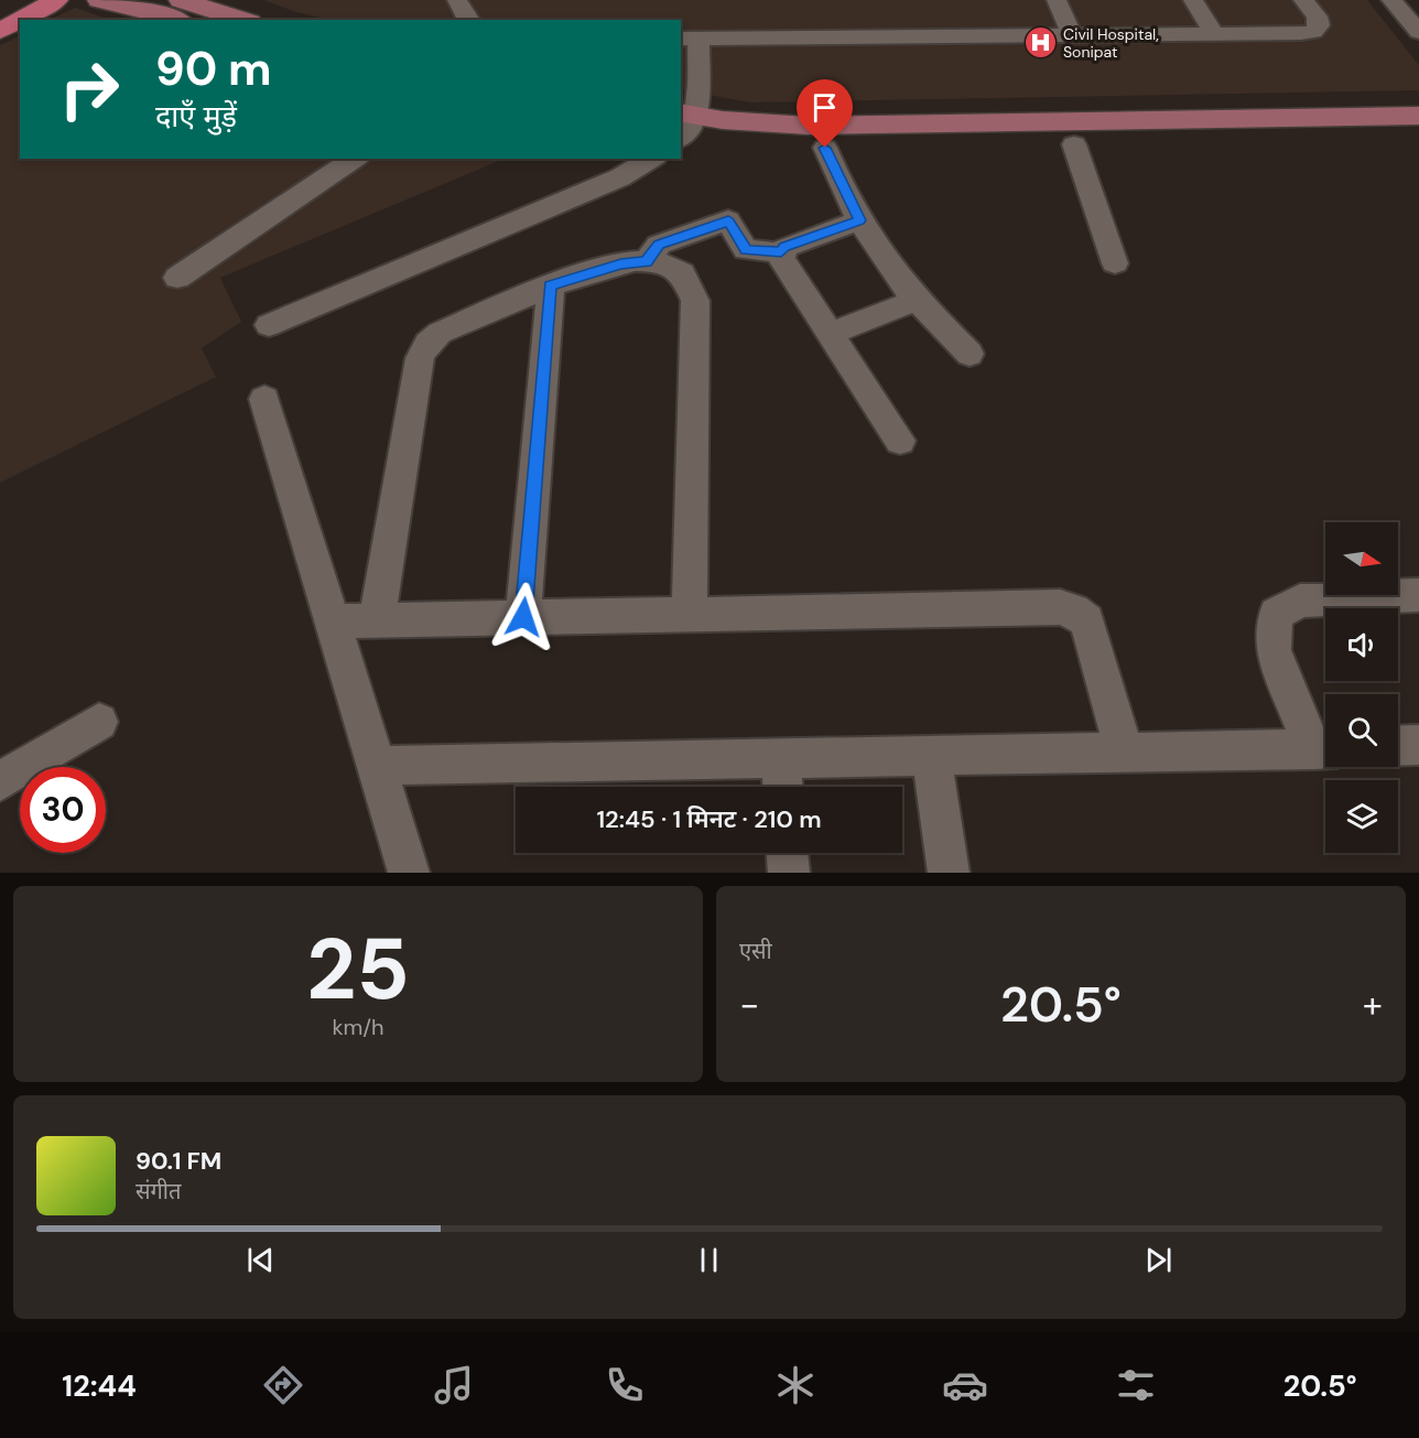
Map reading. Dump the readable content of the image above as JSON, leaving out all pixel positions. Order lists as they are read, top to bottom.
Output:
{
  "places": {
    "hospital": ["Civil Hospital, Sonipat"]
  },
  "north": "right",
  "page": {
    "turn": ["90 m", "दाएँ मुड़ें"],
    "limit": "30",
    "trip": "12:45 · 1 मिनट · 210 m",
    "tile": [
      ["25", "km/h"],
      "एसी"
    ],
    "heat": ["−", "20.5°", "+"],
    "song": ["90.1 FM", "संगीत"],
    "tabs": ["12:44", "20.5°"]
  }
}
